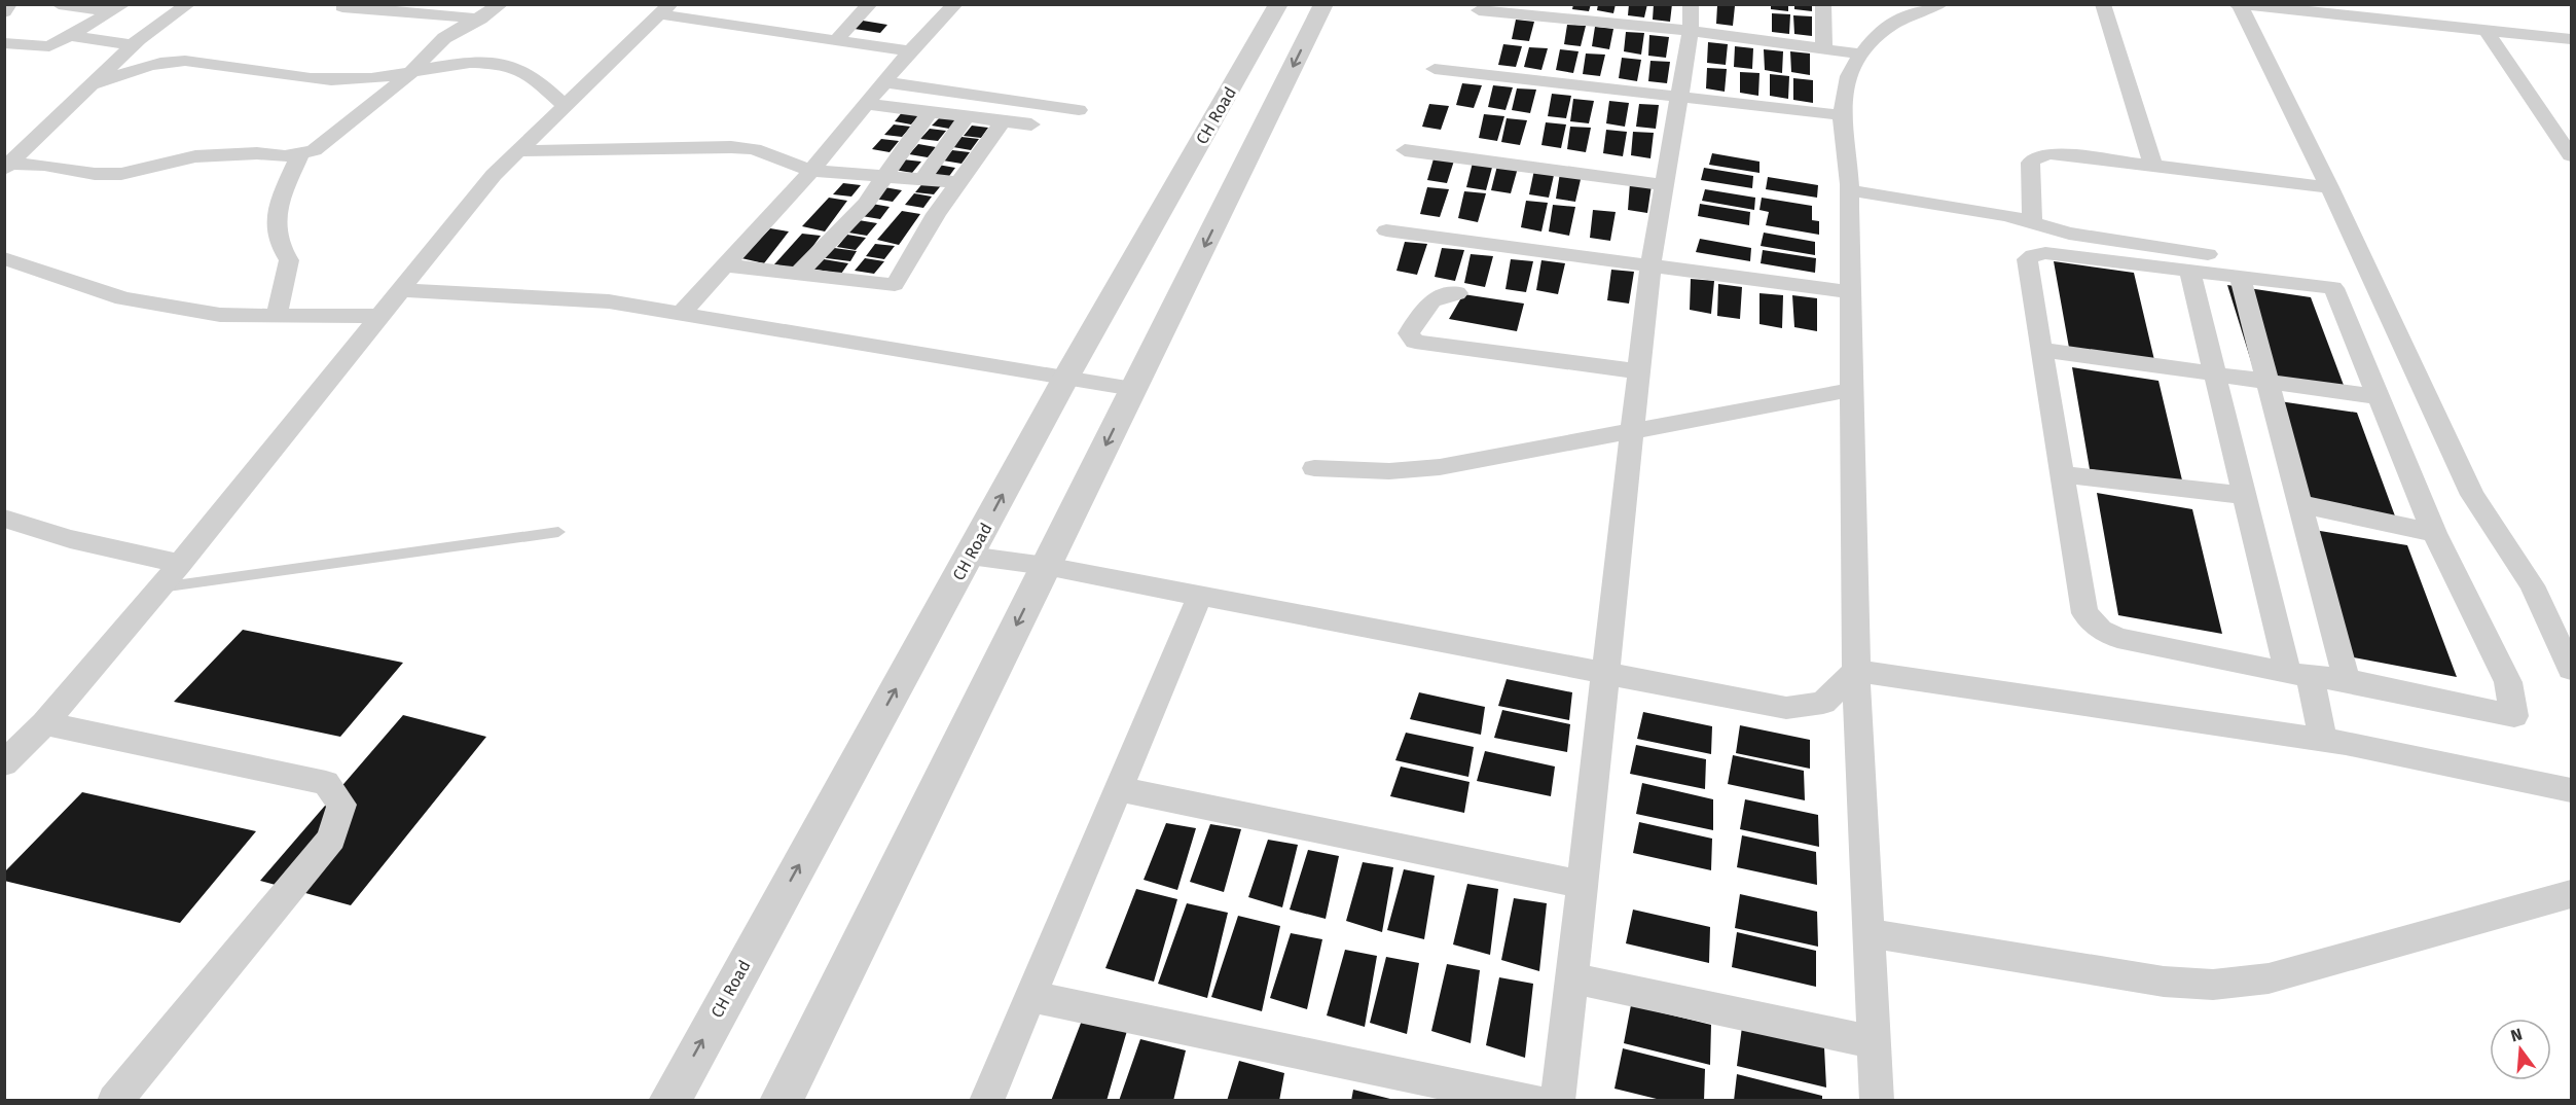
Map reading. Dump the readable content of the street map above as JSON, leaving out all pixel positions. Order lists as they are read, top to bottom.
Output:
{
  "streets": {
    "street": ["CH Road"]
  },
  "north": "top"
}
